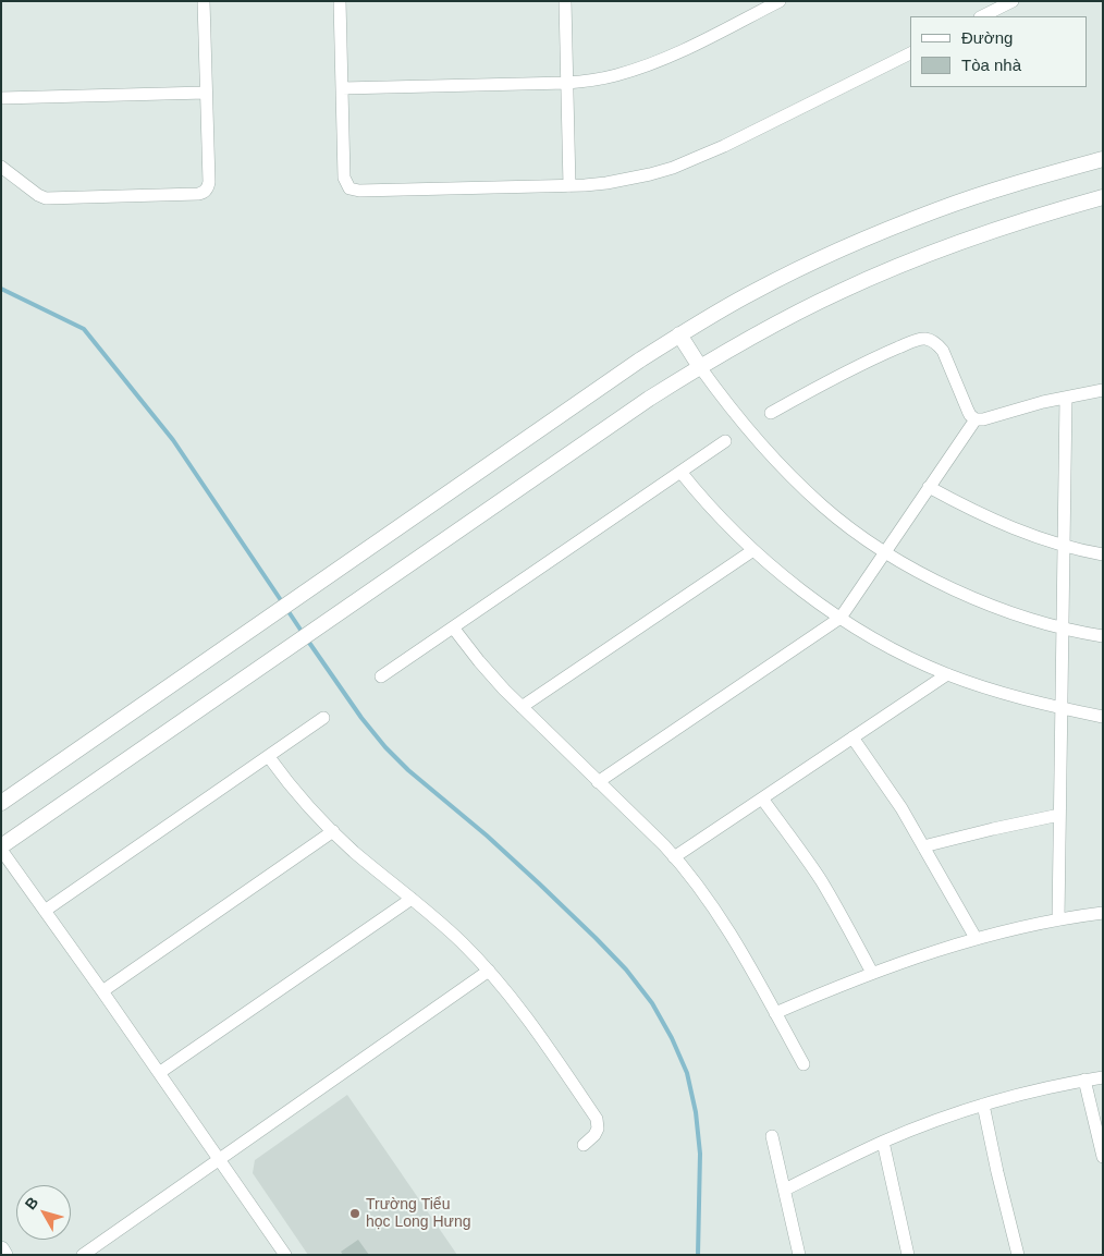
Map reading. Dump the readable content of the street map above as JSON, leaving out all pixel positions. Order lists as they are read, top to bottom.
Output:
{
  "places": ["Trường Tiểu học Long Hưng"],
  "legend": ["Đường", "Tòa nhà"],
  "north": "top left"
}
